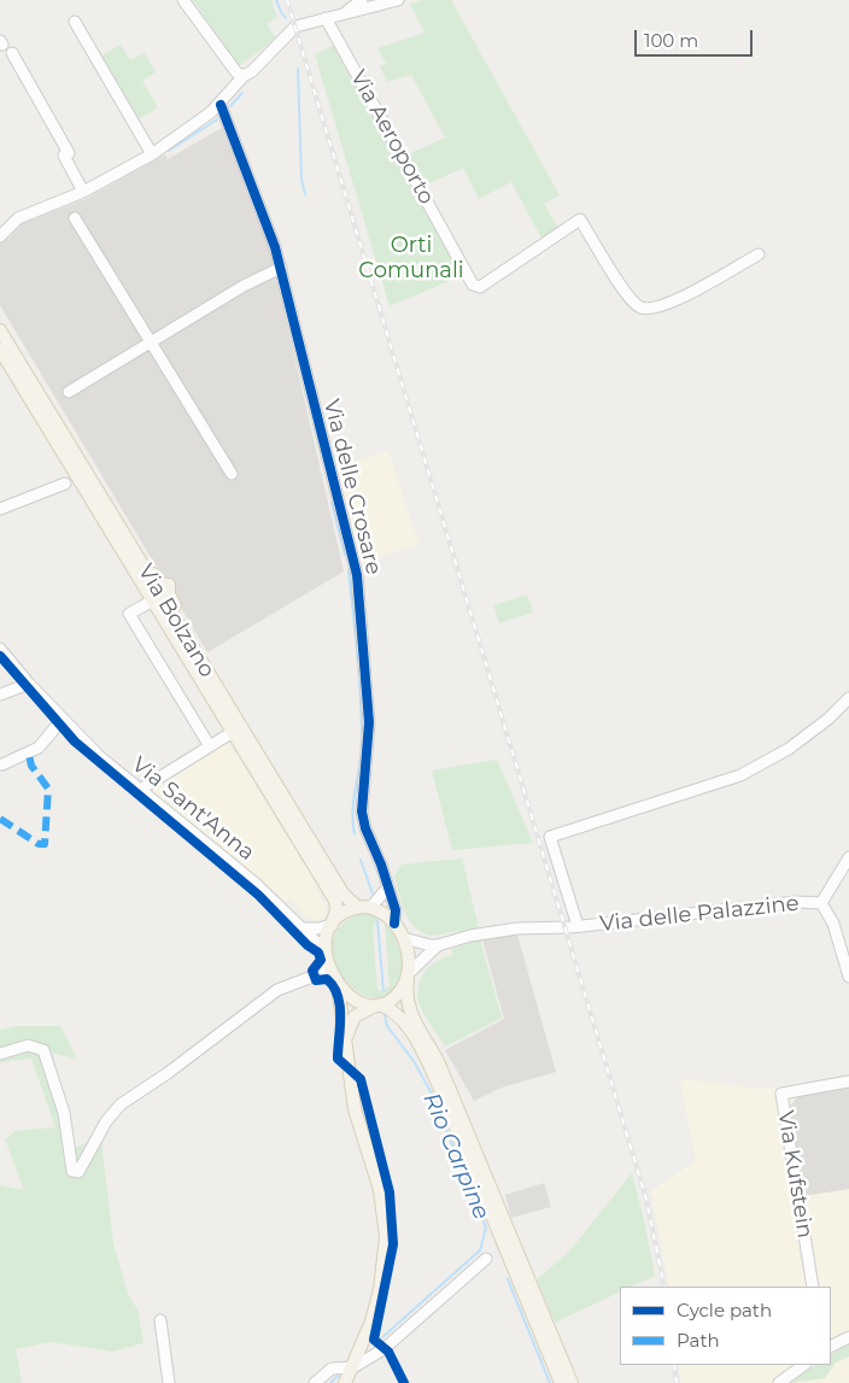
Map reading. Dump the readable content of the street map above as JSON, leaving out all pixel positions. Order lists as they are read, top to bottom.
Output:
{
  "streets": {
    "main road": ["Via Bolzano"],
    "street": [
      "Via Aeroporto",
      "Via delle Crosare",
      "Via Sant'Anna",
      "Via delle Palazzine",
      "Via Kufstein"
    ]
  },
  "crossings": [
    ["Via delle Crosare", "Via Bolzano"],
    ["Via delle Crosare", "Via Sant'Anna"],
    ["Via delle Crosare", "Via delle Palazzine"],
    ["Via Bolzano", "Via Sant'Anna"],
    ["Via Bolzano", "Via delle Palazzine"],
    ["Via Sant'Anna", "Via delle Palazzine"]
  ],
  "water": ["Rio Carpine"],
  "parks": ["Orti Comunali"],
  "legend": ["Cycle path", "Path"],
  "scale_bar": "100 m"
}
